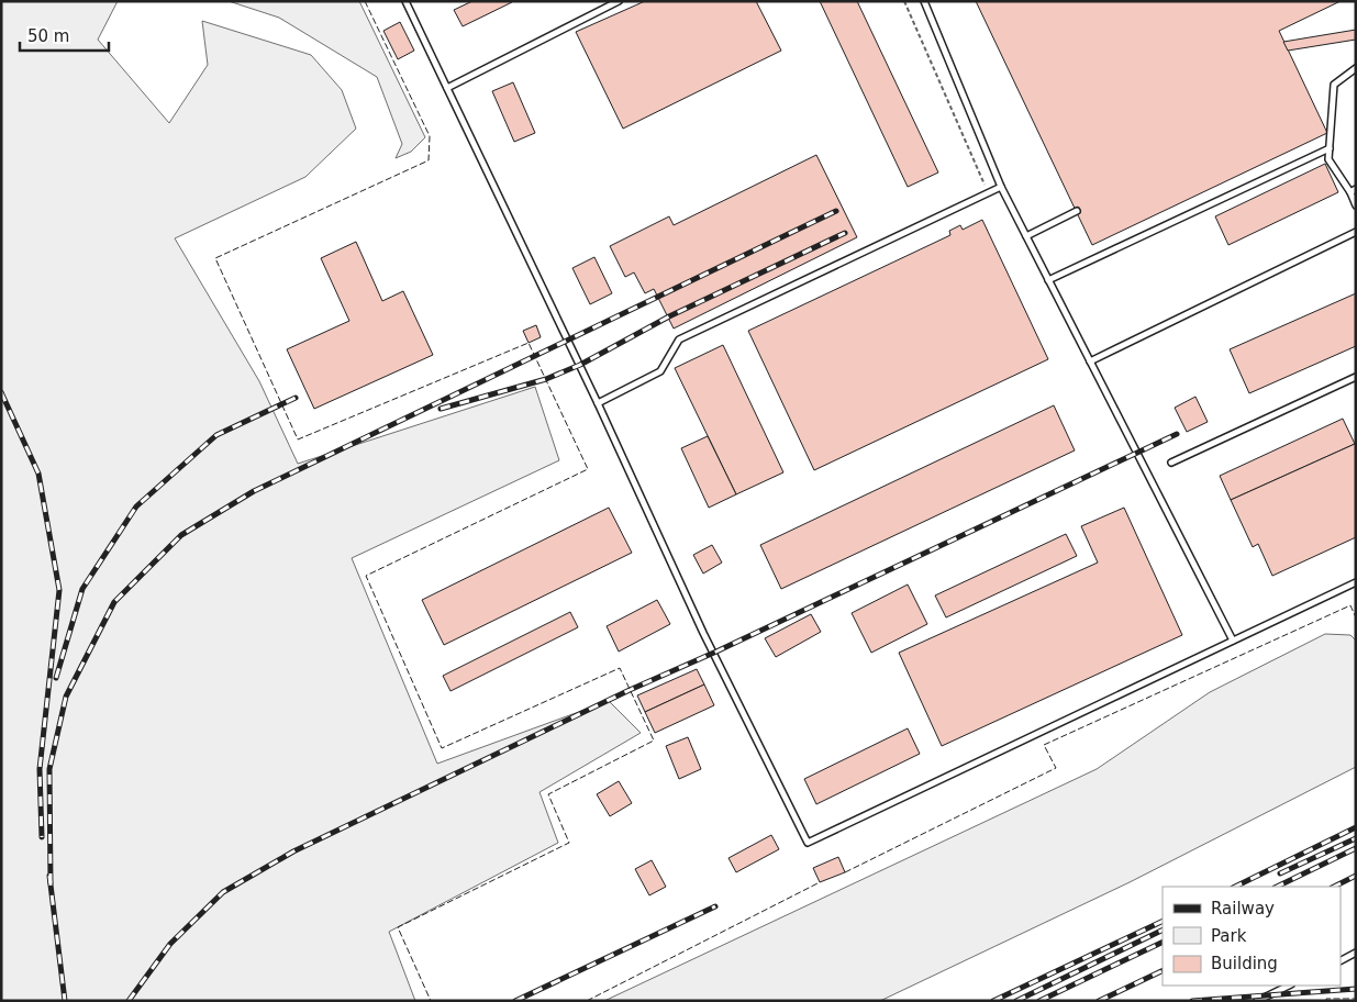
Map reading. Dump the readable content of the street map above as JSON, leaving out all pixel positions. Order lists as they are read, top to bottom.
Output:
{
  "legend": ["Railway", "Park", "Building"],
  "scale_bar": "50 m"
}
